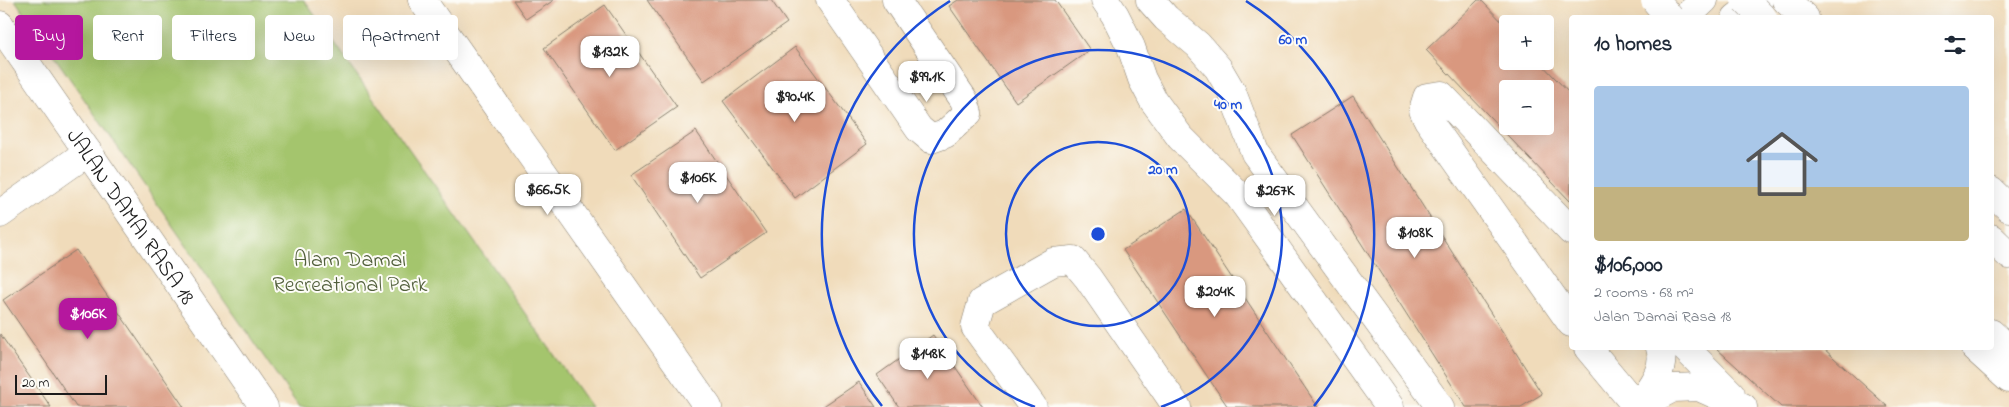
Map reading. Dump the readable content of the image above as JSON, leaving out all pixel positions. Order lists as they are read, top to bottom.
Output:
{
  "streets": {
    "main road": ["JALAN DAMAI RASA 18"]
  },
  "parks": ["Alam Damai Recreational Park"],
  "scale_bar": "20 m",
  "page": {
    "map_buttons": ["+", "−"],
    "chip": [
      "Buy",
      "Rent",
      "Filters",
      "New",
      "Apartment"
    ],
    "heading": "10 homes",
    "price": [
      "$132K",
      "$99.1K",
      "$90.4K",
      "$106K",
      "$66.5K",
      "$267K",
      "$108K",
      "$204K",
      "$106K",
      "$148K"
    ],
    "list": [
      {
        "name": "$106,000",
        "note": "2 rooms · 68 m² · Jalan Damai Rasa 18"
      }
    ],
    "scale": "20 m"
  },
  "rings": ["60 m", "40 m", "20 m"]
}
